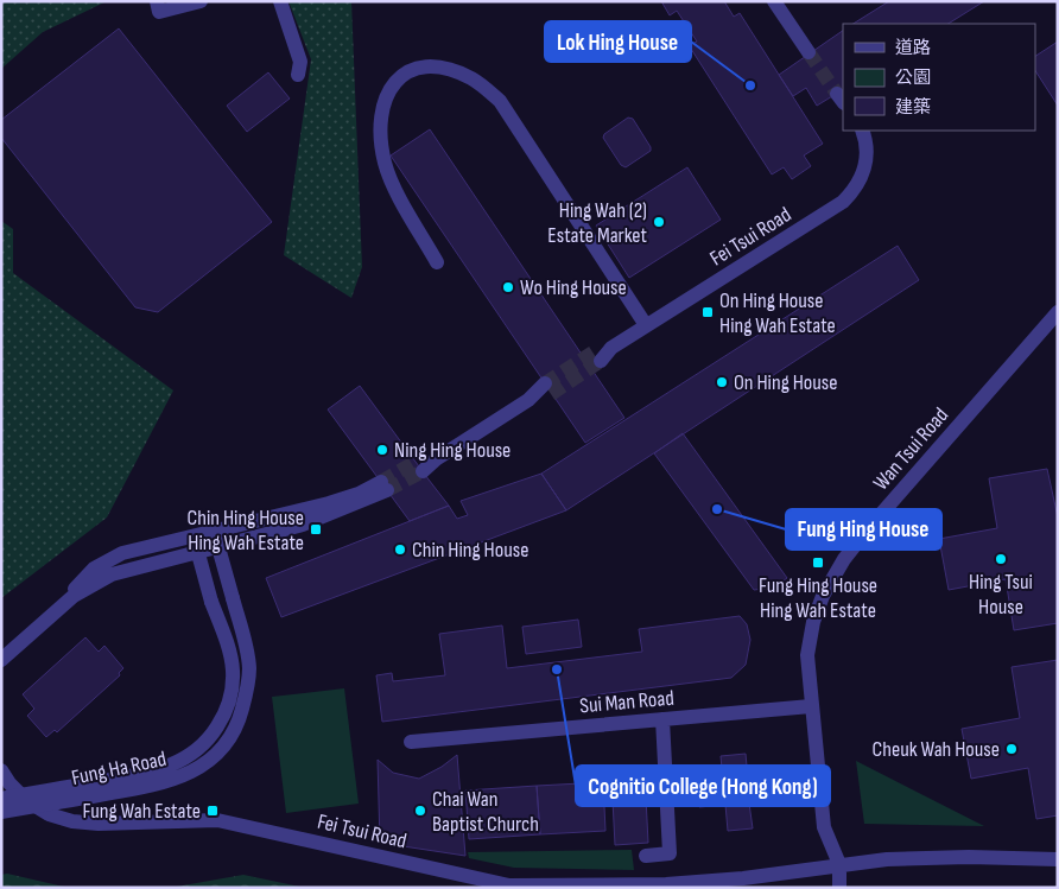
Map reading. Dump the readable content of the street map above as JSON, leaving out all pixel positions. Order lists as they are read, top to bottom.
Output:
{
  "streets": {
    "street": [
      "Fei Tsui Road",
      "Wan Tsui Road",
      "Sui Man Road",
      "Fung Ha Road"
    ]
  },
  "crossings": [
    ["Fei Tsui Road", "Wan Tsui Road"],
    ["Wan Tsui Road", "Sui Man Road"]
  ],
  "places": {
    "other": [
      "Lok Hing House",
      "Hing Wah (2) Estate Market",
      "Wo Hing House",
      "On Hing House",
      "Ning Hing House",
      "Fung Hing House",
      "Chin Hing House",
      "Hing Tsui House",
      "Cognitio College (Hong Kong)",
      "Cheuk Wah House",
      "Chai Wan Baptist Church"
    ],
    "transit": [
      "On Hing House Hing Wah Estate",
      "Chin Hing House Hing Wah Estate",
      "Fung Hing House Hing Wah Estate",
      "Fung Wah Estate"
    ]
  },
  "legend": ["道路", "公園", "建築"]
}
